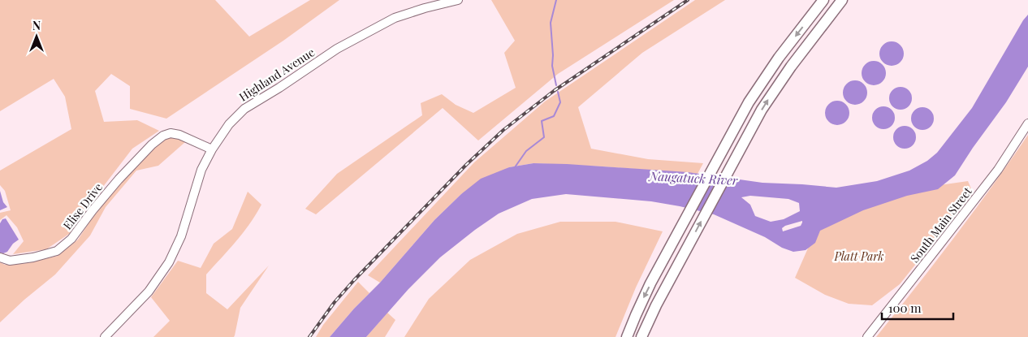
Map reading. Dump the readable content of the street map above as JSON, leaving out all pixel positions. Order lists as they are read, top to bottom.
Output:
{
  "streets": {
    "main road": ["Highland Avenue", "Elise Drive", "South Main Street"]
  },
  "crossings": [
    ["Highland Avenue", "Elise Drive"]
  ],
  "water": ["Naugatuck River"],
  "parks": ["Platt Park"],
  "scale_bar": "100 m",
  "north": "top"
}
